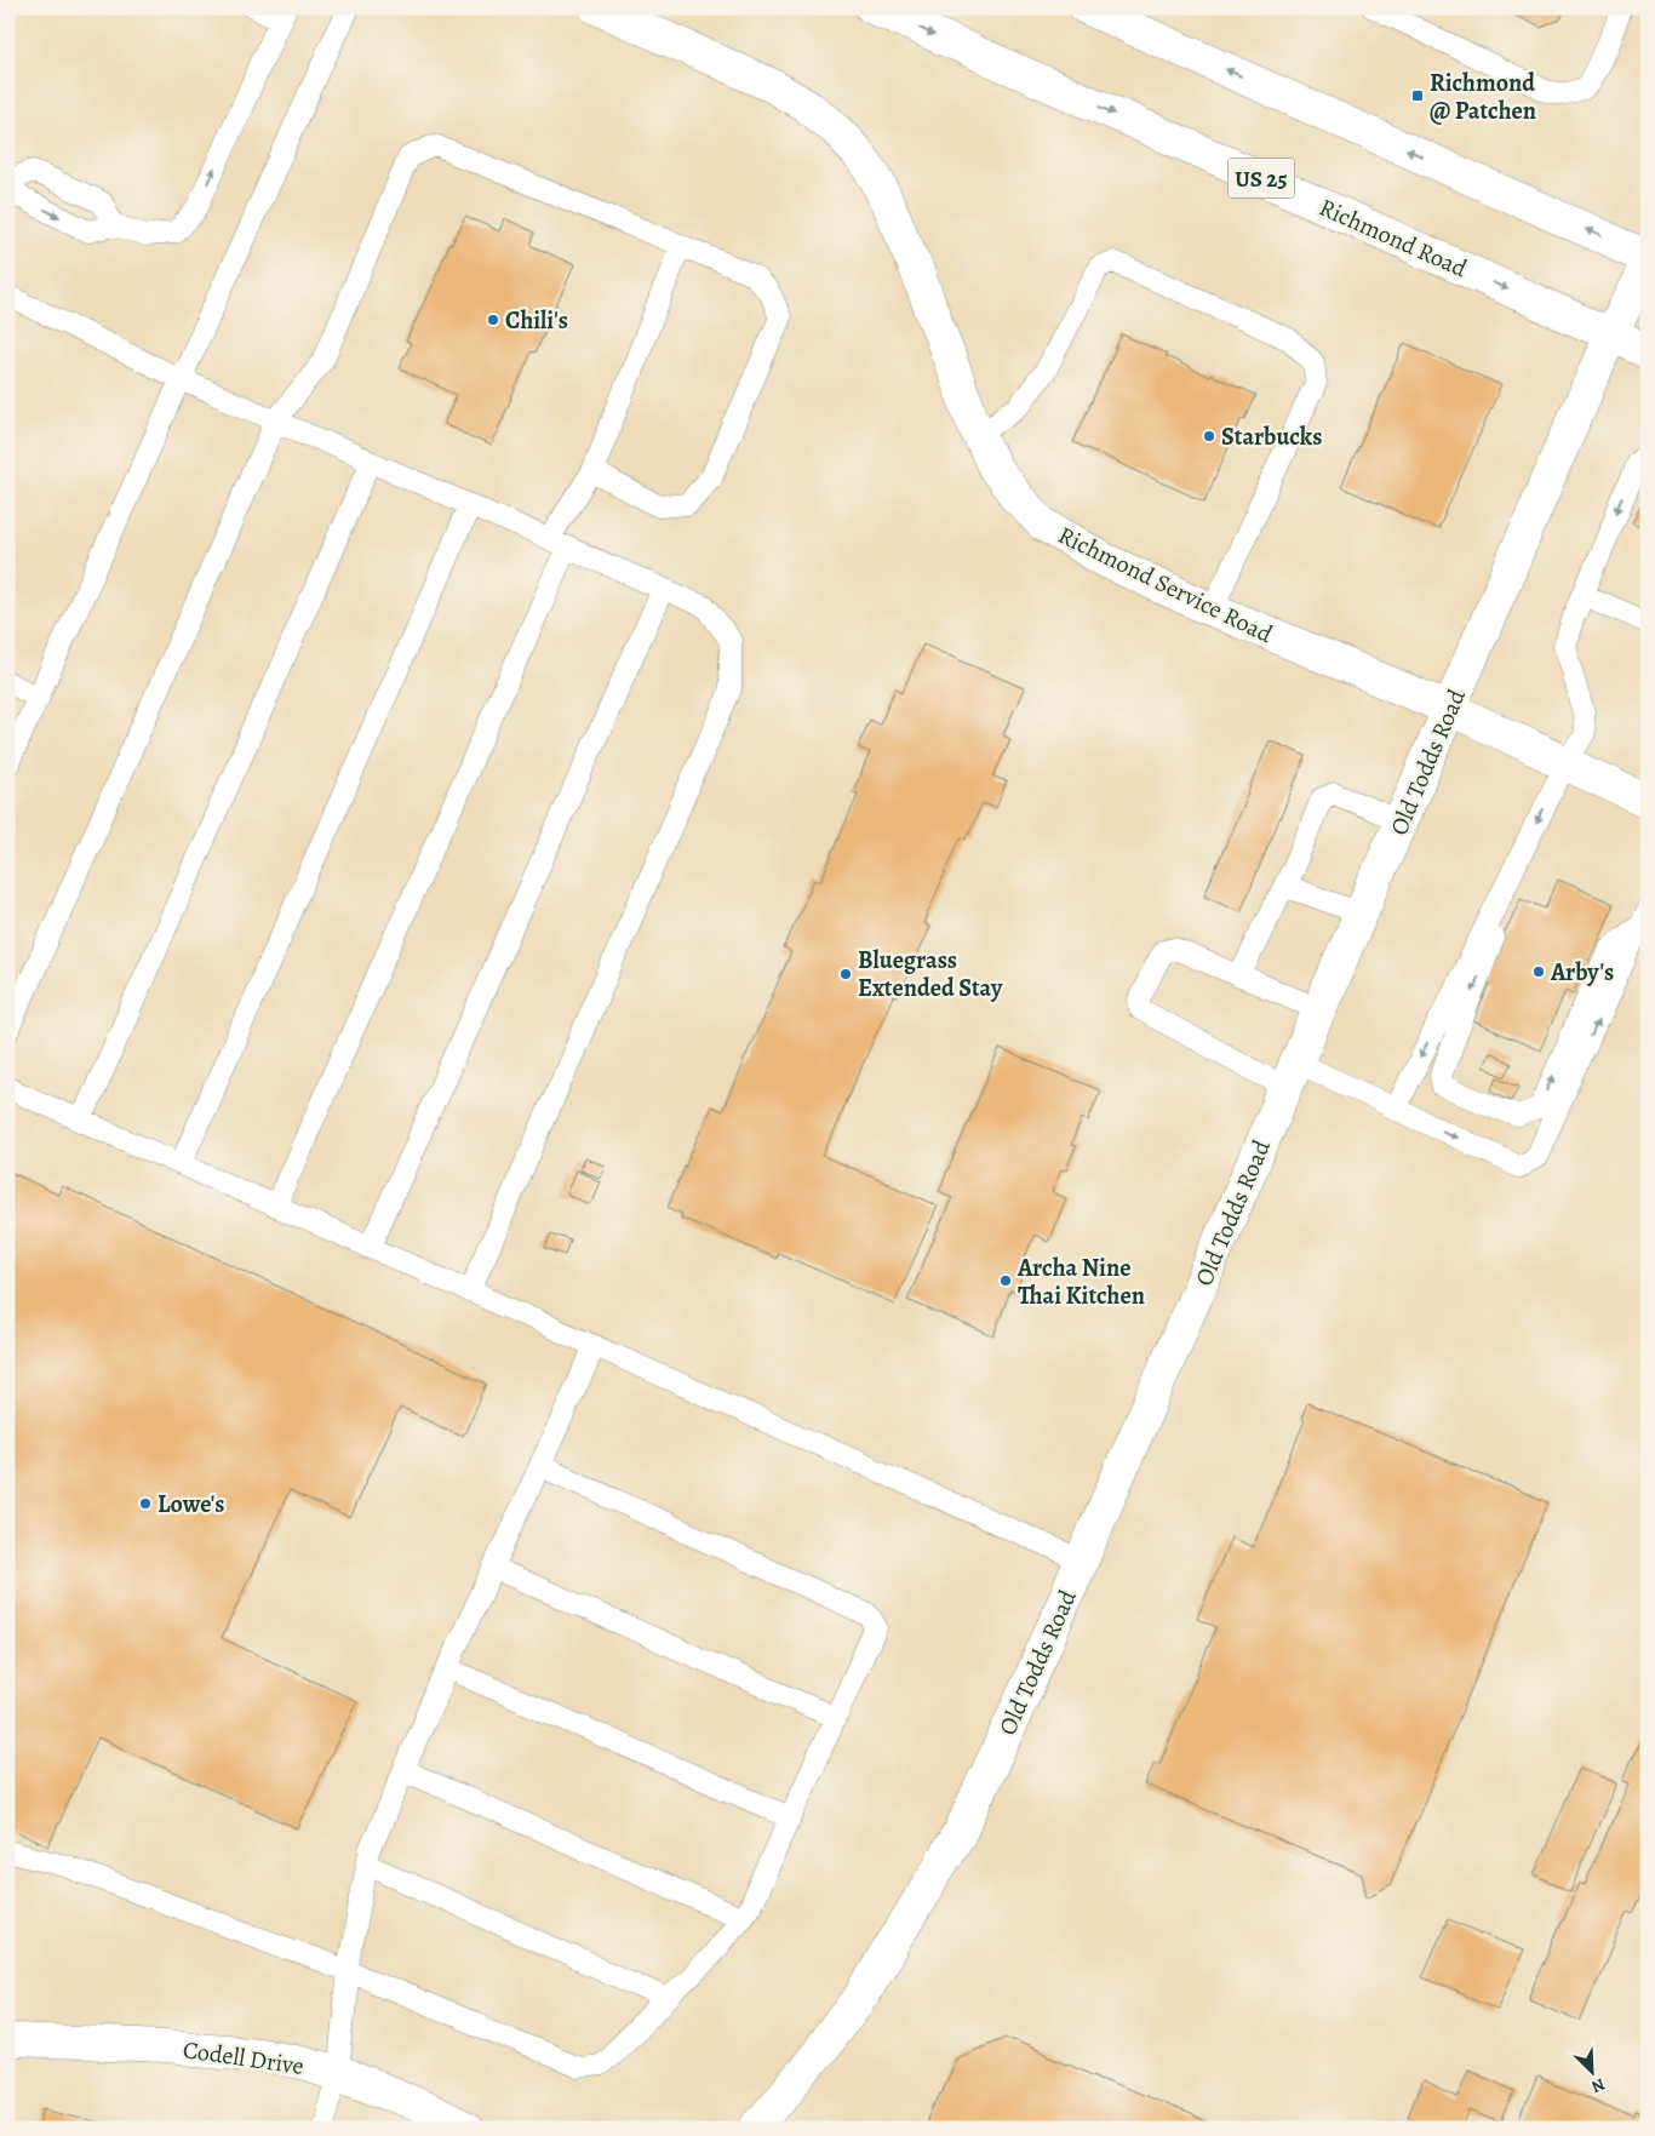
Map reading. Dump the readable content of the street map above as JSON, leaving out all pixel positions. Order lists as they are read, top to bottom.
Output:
{
  "streets": {
    "main road": [
      "US 25",
      "Richmond Road",
      "Richmond Service Road",
      "Old Todds Road",
      "Codell Drive"
    ]
  },
  "crossings": [
    ["Richmond Road", "Old Todds Road"],
    ["Richmond Service Road", "Old Todds Road"]
  ],
  "places": {
    "transit": ["Richmond @ Patchen"],
    "other": [
      "Chili's",
      "Starbucks",
      "Arby's",
      "Bluegrass Extended Stay",
      "Archa Nine Thai Kitchen",
      "Lowe's"
    ]
  },
  "north": "bottom right"
}
